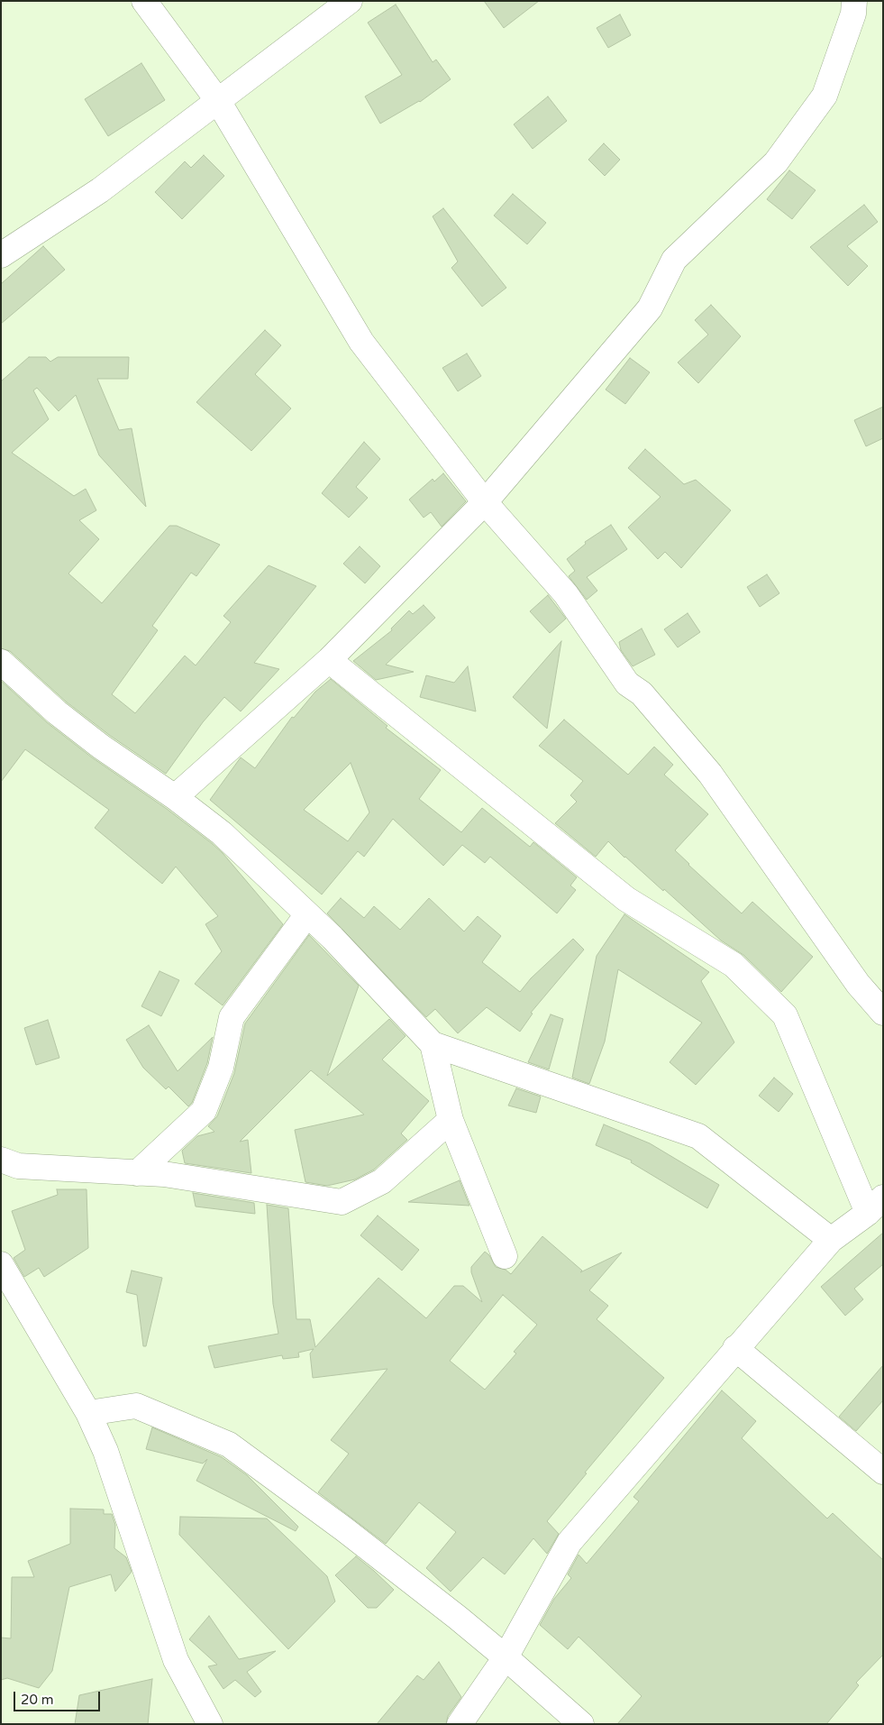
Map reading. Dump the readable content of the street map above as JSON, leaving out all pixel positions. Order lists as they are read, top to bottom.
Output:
{
  "scale_bar": "20 m"
}
